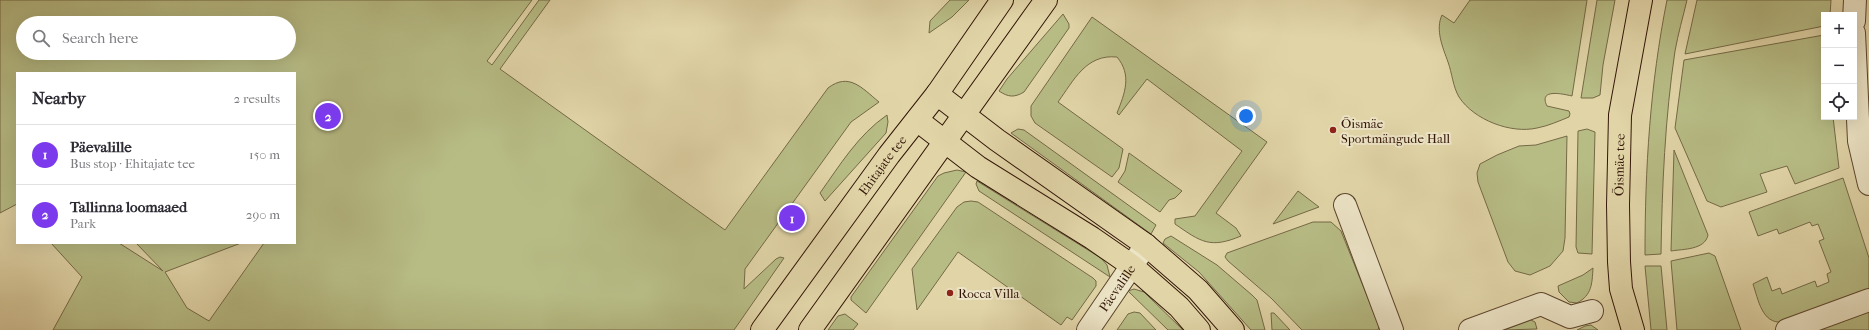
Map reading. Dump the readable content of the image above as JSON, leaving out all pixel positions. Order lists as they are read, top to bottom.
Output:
{
  "streets": {
    "main road": ["Ehitajate tee", "Õismäe tee"],
    "street": ["Päevalille"]
  },
  "places": ["Õismäe Sportmängude Hall", "Rocca Villa"],
  "page": {
    "map_buttons": ["+", "−"],
    "search": "Search here",
    "heading": ["Nearby", "2 results"],
    "pins": ["2", "1"],
    "list": [
      {
        "mark": "1",
        "name": "Päevalille",
        "note": "Bus stop · Ehitajate tee",
        "value": "150 m"
      },
      {
        "mark": "2",
        "name": "Tallinna loomaaed",
        "note": "Park",
        "value": "290 m"
      }
    ]
  }
}
